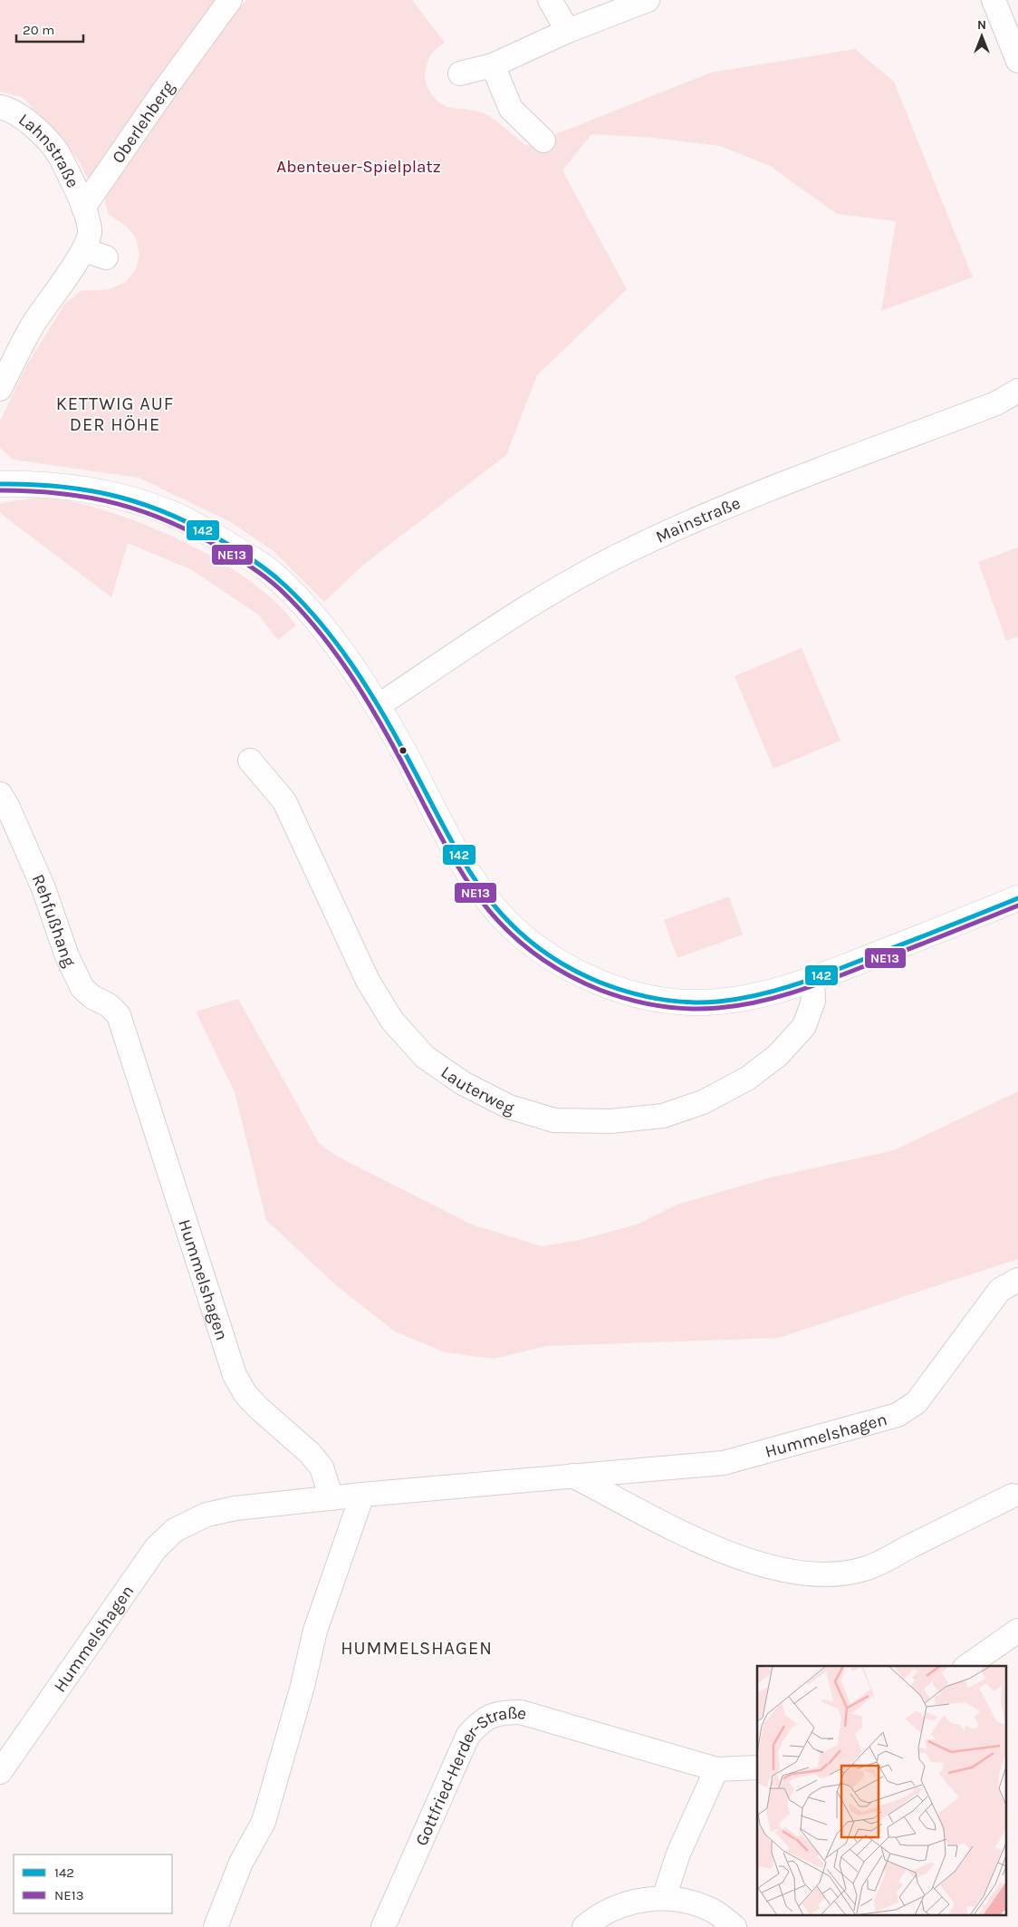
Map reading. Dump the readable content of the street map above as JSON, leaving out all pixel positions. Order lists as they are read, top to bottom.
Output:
{
  "streets": {
    "street": [
      "Oberlehberg",
      "Lahnstraße",
      "Mainstraße",
      "Rehfußhang",
      "Lauterweg",
      "Hummelshagen",
      "Gottfried-Herder-Straße"
    ]
  },
  "crossings": [
    ["Oberlehberg", "Lahnstraße"],
    ["Rehfußhang", "Hummelshagen"]
  ],
  "districts": ["KETTWIG AUF DER HÖHE", "HUMMELSHAGEN"],
  "parks": ["Abenteuer-Spielplatz"],
  "lines": ["transit line 142", "transit line NE13"],
  "legend": ["142", "NE13"],
  "scale_bar": "20 m",
  "north": "top"
}
